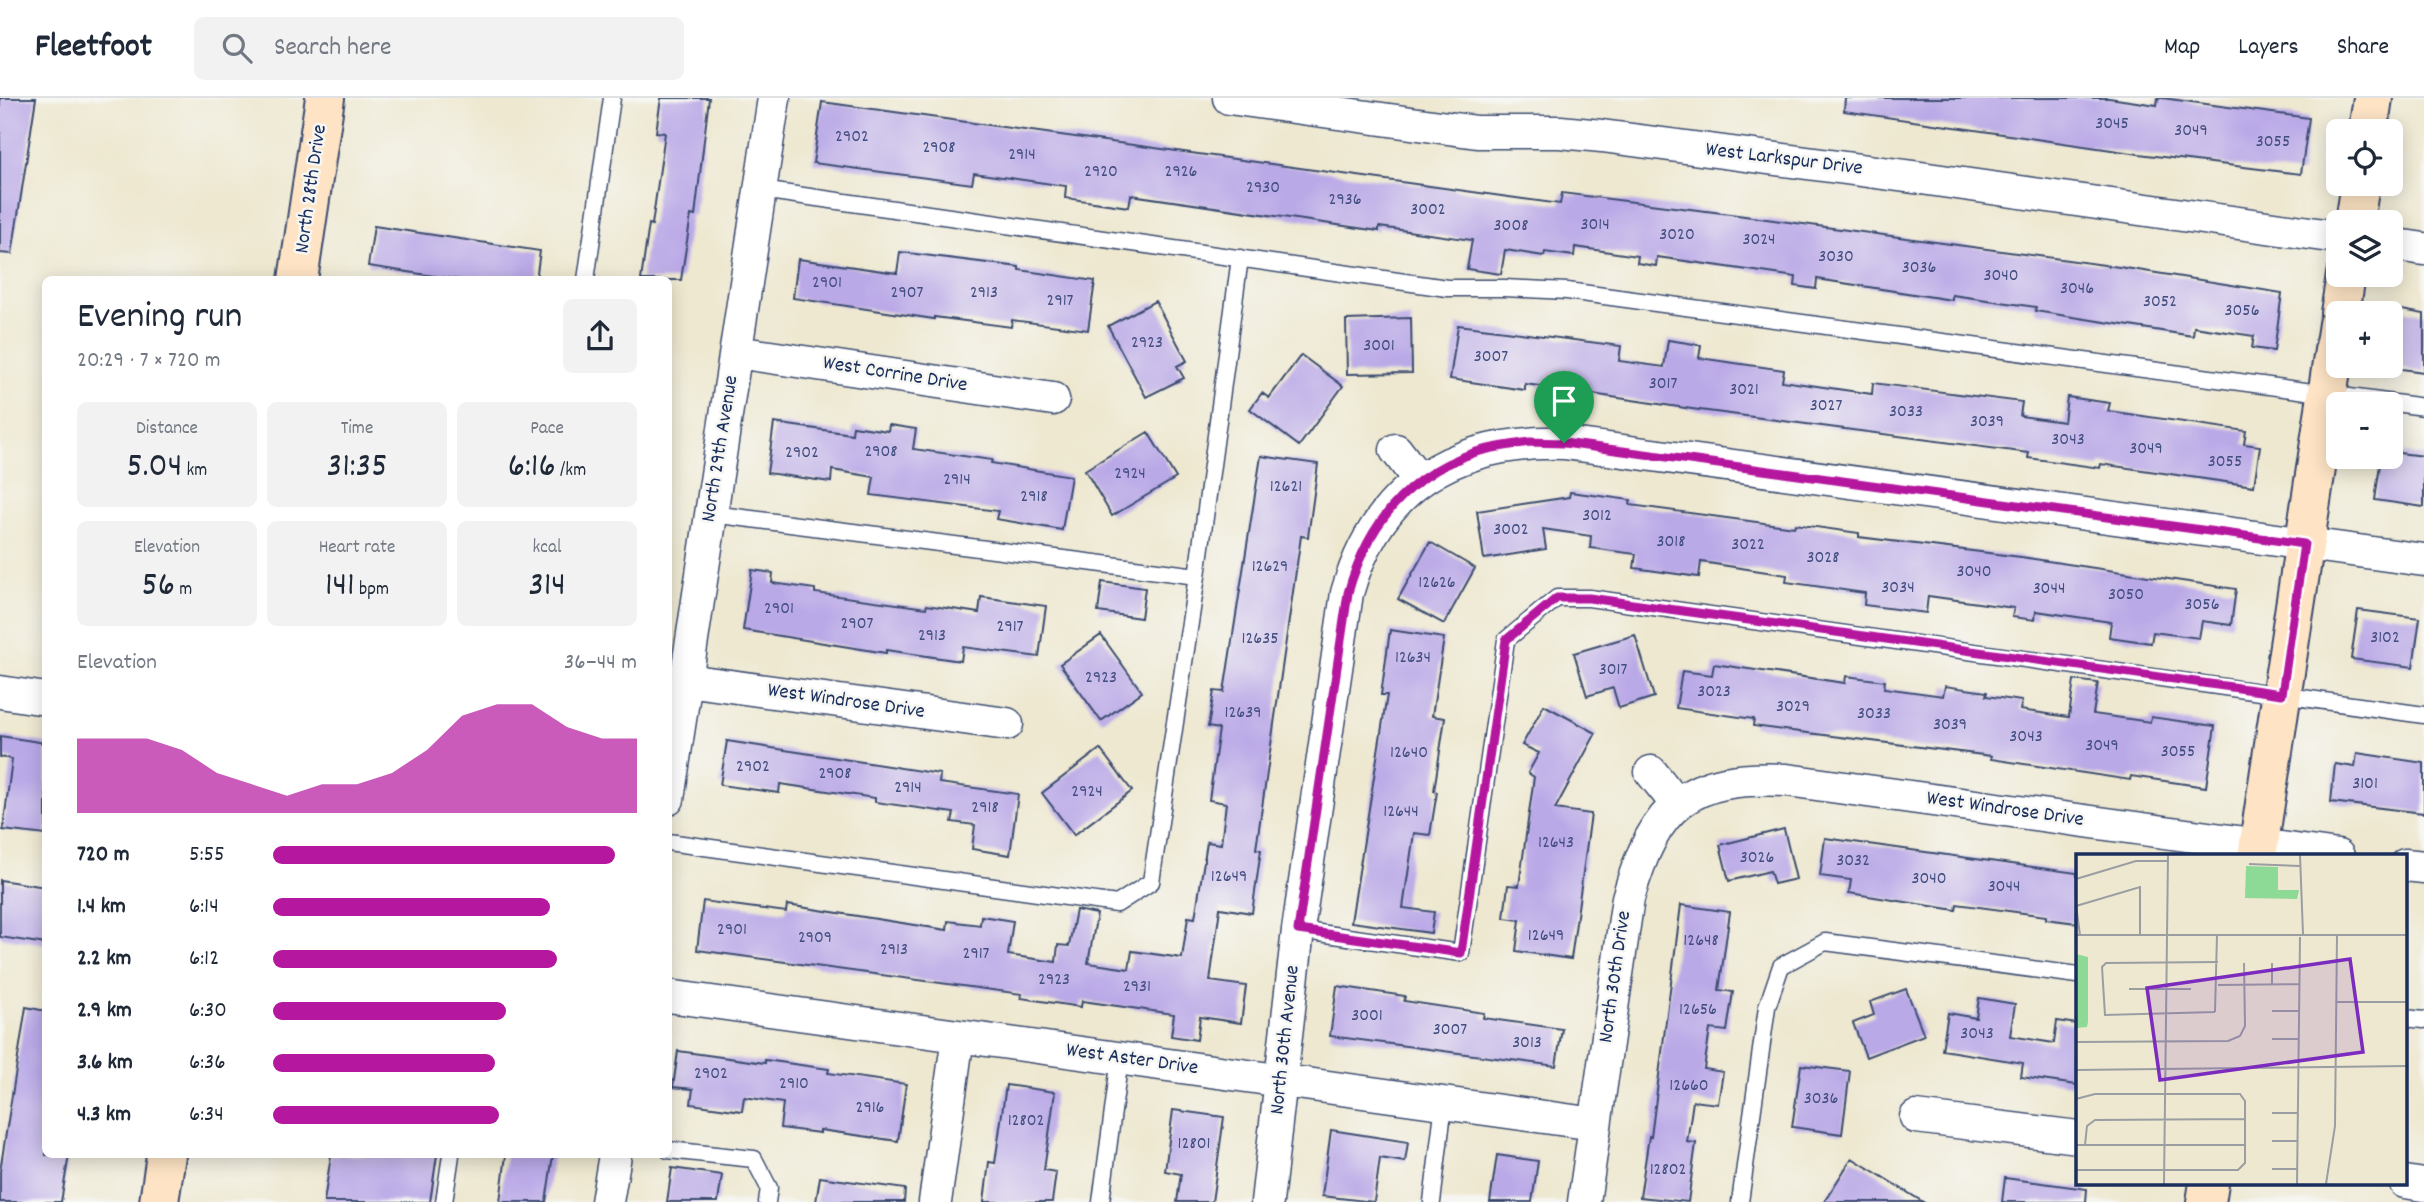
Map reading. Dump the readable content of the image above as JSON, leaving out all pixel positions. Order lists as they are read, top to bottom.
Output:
{
  "streets": {
    "street": [
      "West Larkspur Drive",
      "North 28th Drive",
      "West Corrine Drive",
      "North 29th Avenue",
      "West Windrose Drive",
      "North 30th Drive",
      "North 30th Avenue",
      "West Aster Drive"
    ]
  },
  "crossings": [
    ["West Corrine Drive", "North 29th Avenue"],
    ["North 29th Avenue", "West Windrose Drive"],
    ["West Windrose Drive", "North 30th Drive"],
    ["North 30th Drive", "West Aster Drive"],
    ["North 30th Avenue", "West Aster Drive"]
  ],
  "house_numbers": [
    "3045",
    "3049",
    "2902",
    "3055",
    "2908",
    "2914",
    "2920",
    "2926",
    "2930",
    "2936",
    "3002",
    "3014",
    "3008",
    "3020",
    "3024",
    "3030",
    "3036",
    "3040",
    "2901",
    "3046",
    "2907",
    "2913",
    "2917",
    "3052",
    "3056",
    "2923",
    "3001",
    "3007",
    "3017",
    "3021",
    "3027",
    "3033",
    "3039",
    "3043",
    "3049",
    "2908",
    "2902",
    "3055",
    "2924",
    "2914",
    "12621",
    "2918",
    "3012",
    "3002",
    "3018",
    "3022",
    "3028",
    "12629",
    "3040",
    "12626",
    "3034",
    "3044",
    "3050",
    "3056",
    "2901",
    "2907",
    "2917",
    "2913",
    "3102",
    "12635",
    "12634",
    "3017",
    "2923",
    "3023",
    "3029",
    "12639",
    "3033",
    "3039",
    "3043",
    "3049",
    "3055",
    "12640",
    "2902",
    "2908",
    "3101",
    "2914",
    "2924",
    "2918",
    "12644",
    "12643",
    "3026",
    "3032",
    "12649",
    "3040",
    "3044",
    "2901",
    "12649",
    "2909",
    "12648",
    "2913",
    "2917",
    "2923",
    "2931",
    "12656",
    "3001",
    "3007",
    "3043",
    "3013",
    "2902",
    "2910",
    "12660",
    "3036",
    "2916",
    "12802",
    "12801",
    "12802"
  ],
  "page": {
    "header": "Fleetfoot",
    "search": "Search here",
    "nav": ["Map", "Layers", "Share"],
    "map_buttons": ["+", "−"],
    "heading": ["Evening run", "20:29 · 7 × 720 m"],
    "stats": [
      ["Distance", "5.04 km"],
      ["Time", "31:35"],
      ["Pace", "6:16 /km"],
      ["Elevation", "56 m"],
      ["Heart rate", "141 bpm"],
      ["kcal", "314"]
    ],
    "chart": ["Elevation", "36–44 m"],
    "list": [
      {
        "name": "720 m",
        "note": "5:55"
      },
      {
        "name": "1.4 km",
        "note": "6:14"
      },
      {
        "name": "2.2 km",
        "note": "6:12"
      },
      {
        "name": "2.9 km",
        "note": "6:30"
      },
      {
        "name": "3.6 km",
        "note": "6:36"
      },
      {
        "name": "4.3 km",
        "note": "6:34"
      }
    ]
  }
}
